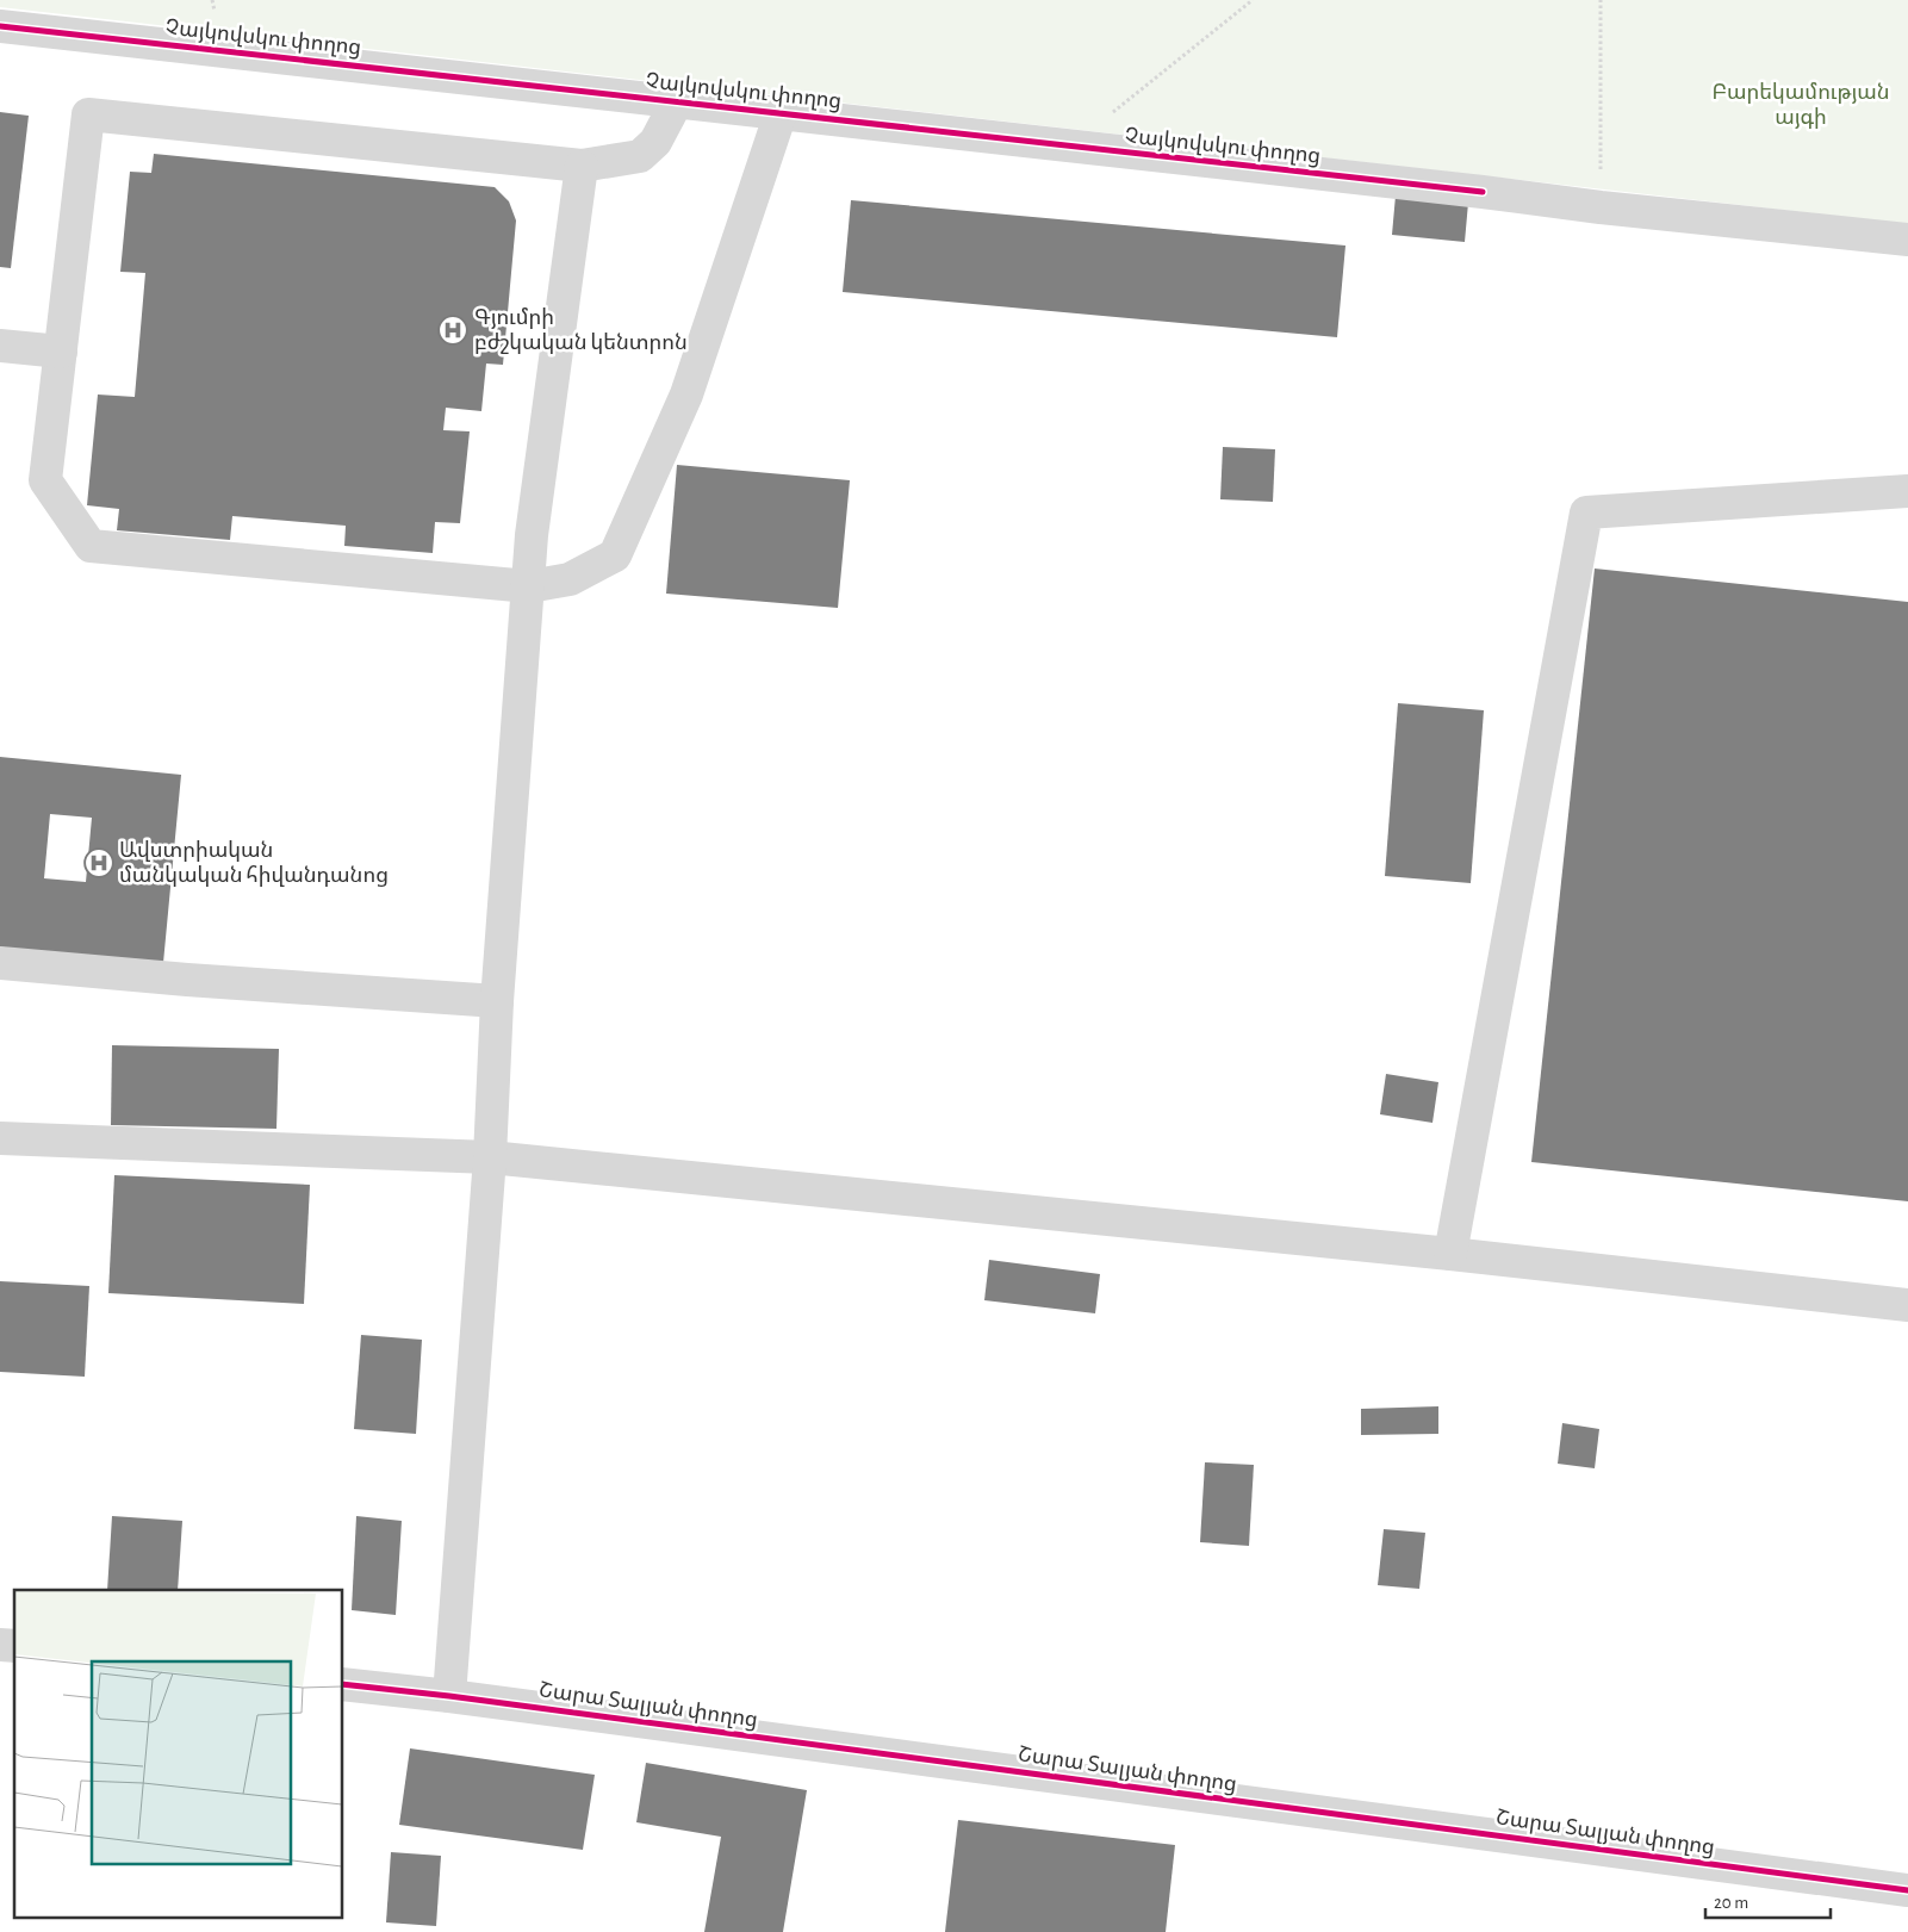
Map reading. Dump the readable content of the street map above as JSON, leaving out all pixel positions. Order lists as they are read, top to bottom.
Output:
{
  "streets": {
    "street": ["Չայկովսկու փողոց", "Շարա Տալյան փողոց"]
  },
  "parks": ["Բարեկամության այգի"],
  "places": {
    "hospital": ["Գյումրի բժշկական կենտրոն", "Ավստրիական մանկական հիվանդանոց"]
  },
  "scale_bar": "20 m"
}
